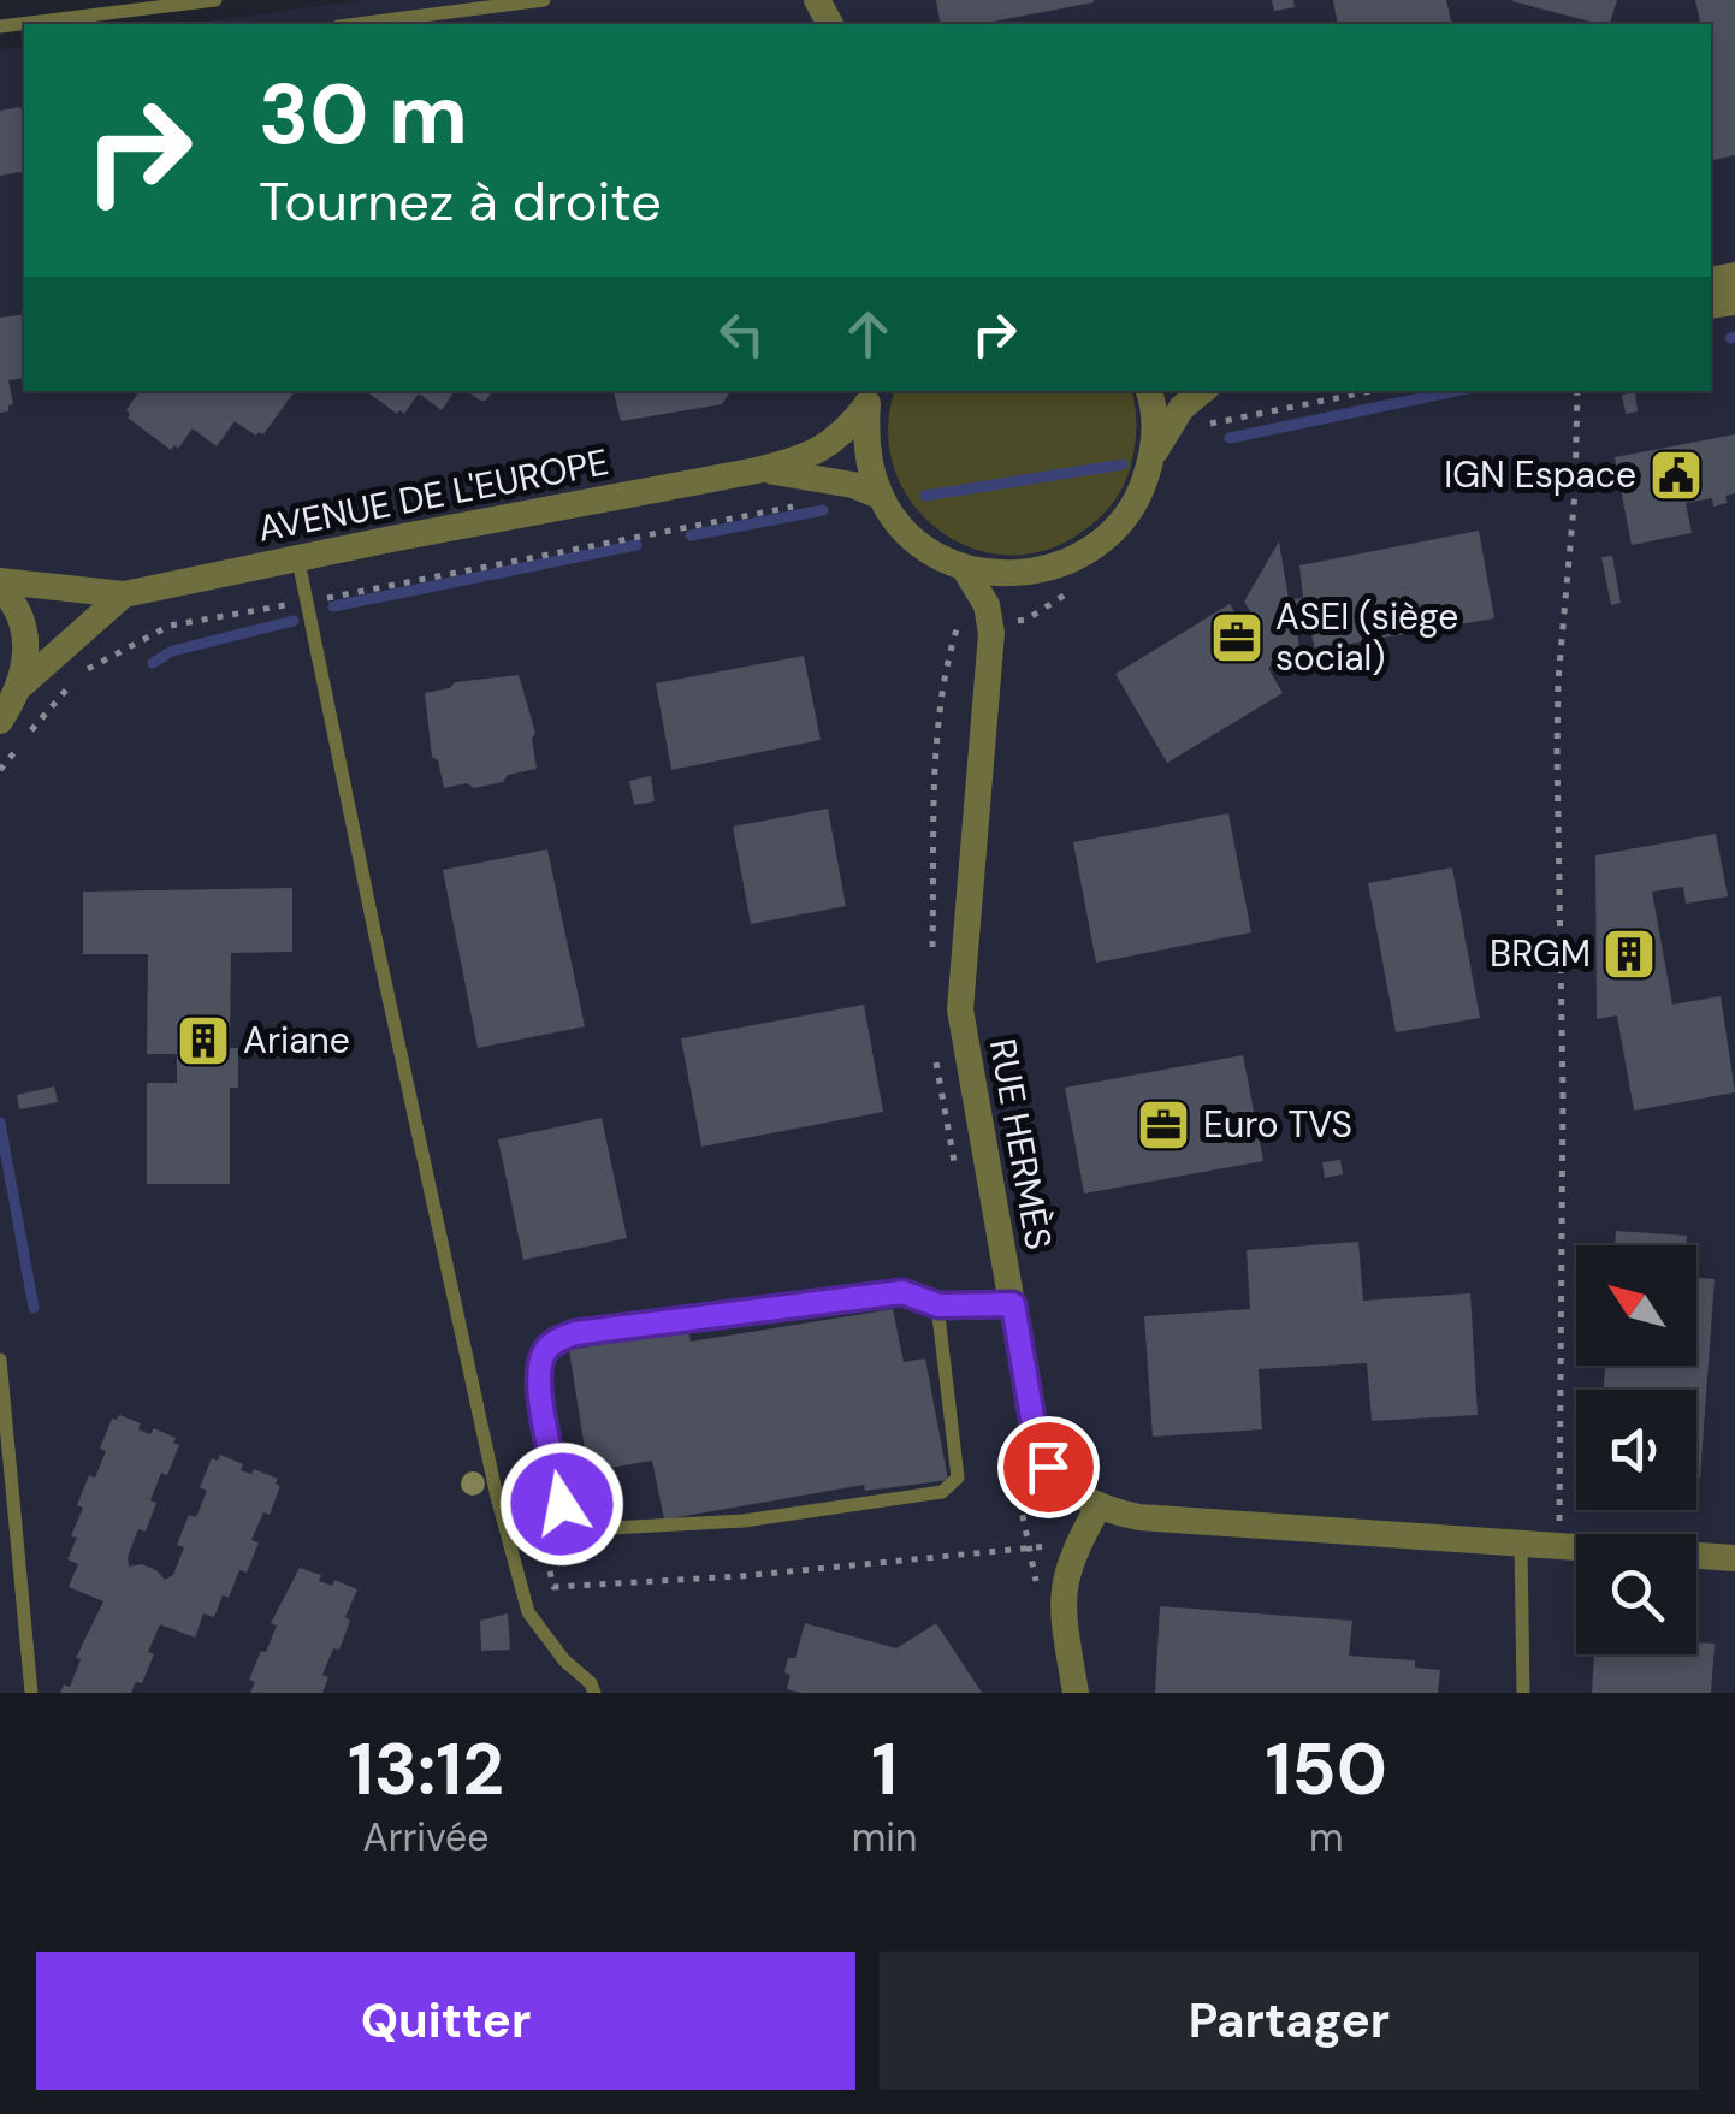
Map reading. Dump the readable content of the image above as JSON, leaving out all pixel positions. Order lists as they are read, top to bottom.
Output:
{
  "streets": {
    "street": ["AVENUE DE L'EUROPE", "RUE HERMÈS"]
  },
  "places": {
    "public building": ["IGN Espace"],
    "office": ["ASEI (siège social)", "Euro TVS"],
    "building": ["BRGM", "Ariane"]
  },
  "north": "top left",
  "page": {
    "turn": ["30 m", "Tournez à droite"],
    "eta": [
      "13:12",
      "Arrivée",
      "1",
      "min",
      "150",
      "m"
    ],
    "buttons": ["Quitter", "Partager"]
  }
}
